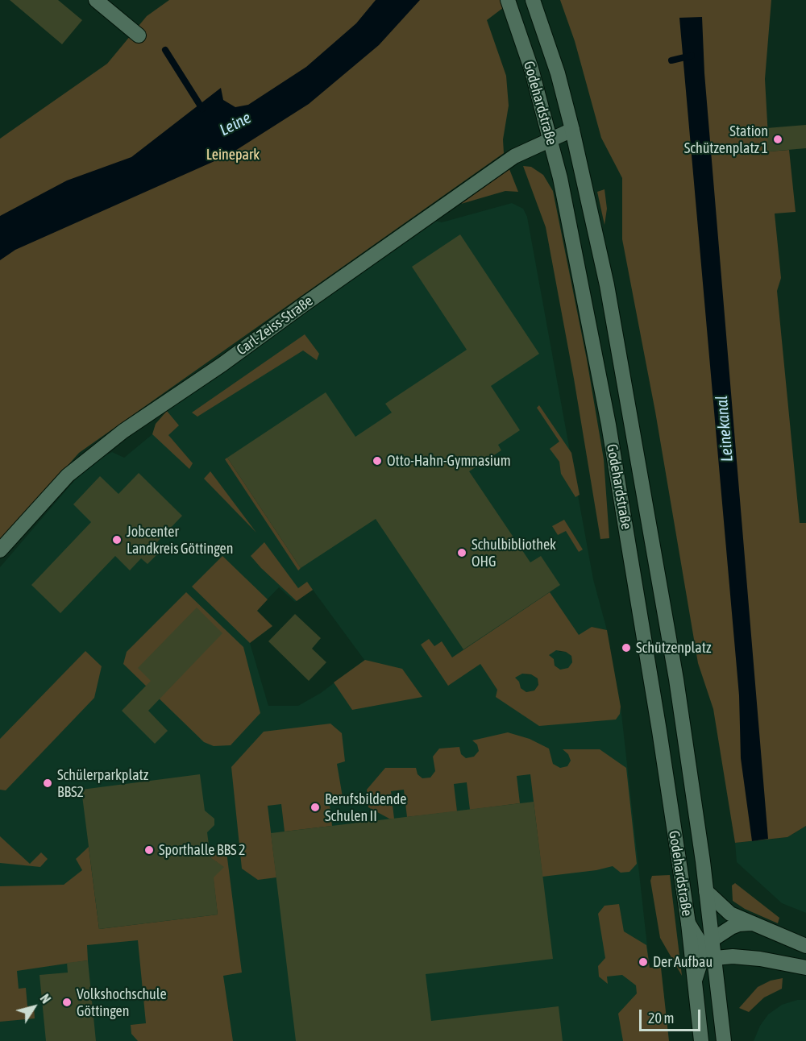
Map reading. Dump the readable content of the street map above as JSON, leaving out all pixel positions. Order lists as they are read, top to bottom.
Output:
{
  "streets": {
    "street": ["Godehardstraße", "Carl-Zeiss-Straße"]
  },
  "crossings": [
    ["Godehardstraße", "Carl-Zeiss-Straße"]
  ],
  "water": ["Leine", "Leinekanal"],
  "parks": ["Leinepark"],
  "places": [
    "Station Schützenplatz 1",
    "Otto-Hahn-Gymnasium",
    "Jobcenter Landkreis Göttingen",
    "Schulbibliothek OHG",
    "Schützenplatz",
    "Schülerparkplatz BBS2",
    "Berufsbildende Schulen II",
    "Sporthalle BBS 2",
    "Der Aufbau",
    "Volkshochschule Göttingen"
  ],
  "scale_bar": "20 m",
  "north": "top right"
}
